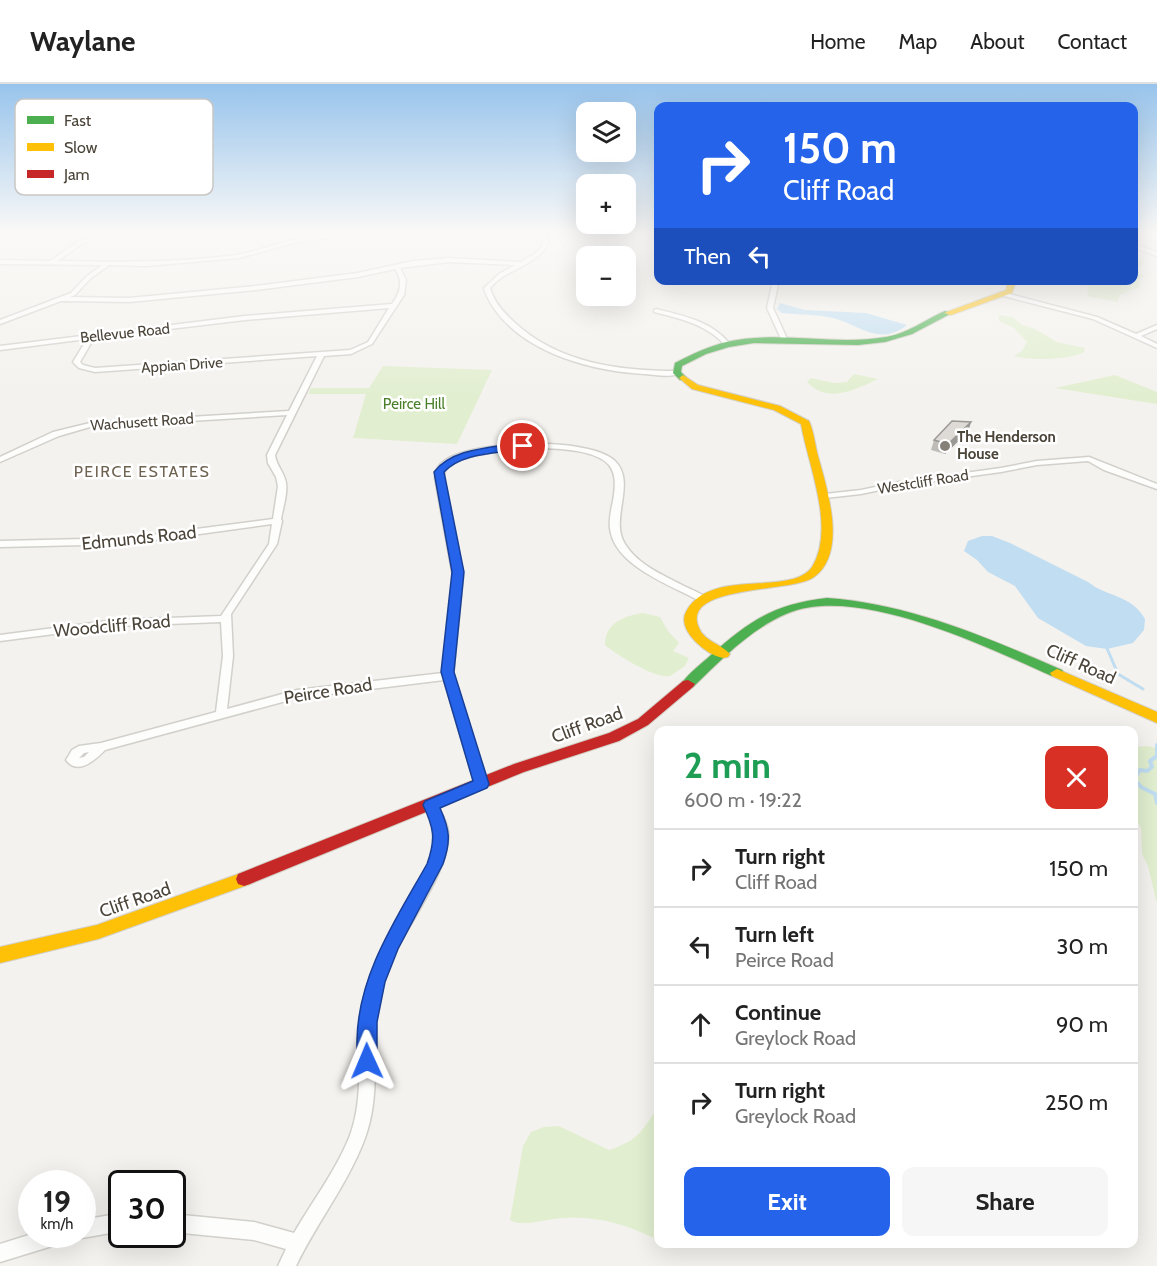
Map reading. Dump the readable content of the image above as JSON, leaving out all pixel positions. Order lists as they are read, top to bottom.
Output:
{
  "streets": {
    "street": [
      "Bellevue Road",
      "Appian Drive",
      "Wachusett Road",
      "Westcliff Road",
      "Edmunds Road",
      "Woodcliff Road",
      "Cliff Road",
      "Peirce Road"
    ]
  },
  "crossings": [
    ["Bellevue Road", "Appian Drive"]
  ],
  "districts": ["PEIRCE ESTATES"],
  "parks": ["Peirce Hill"],
  "places": ["The Henderson House"],
  "legend": ["Fast", "Slow", "Jam"],
  "page": {
    "header": "Waylane",
    "nav": [
      "Home",
      "Map",
      "About",
      "Contact"
    ],
    "map_buttons": ["+", "−"],
    "turn": ["150 m", "Cliff Road"],
    "then": "Then",
    "heading": ["2 min", "600 m · 19:22"],
    "list": [
      {
        "name": "Turn right",
        "note": "Cliff Road",
        "value": "150 m"
      },
      {
        "name": "Turn left",
        "note": "Peirce Road",
        "value": "30 m"
      },
      {
        "name": "Continue",
        "note": "Greylock Road",
        "value": "90 m"
      },
      {
        "name": "Turn right",
        "note": "Greylock Road",
        "value": "250 m"
      }
    ],
    "buttons": ["Exit", "Share"],
    "speed": "19 km/h",
    "limit": "30"
  }
}
